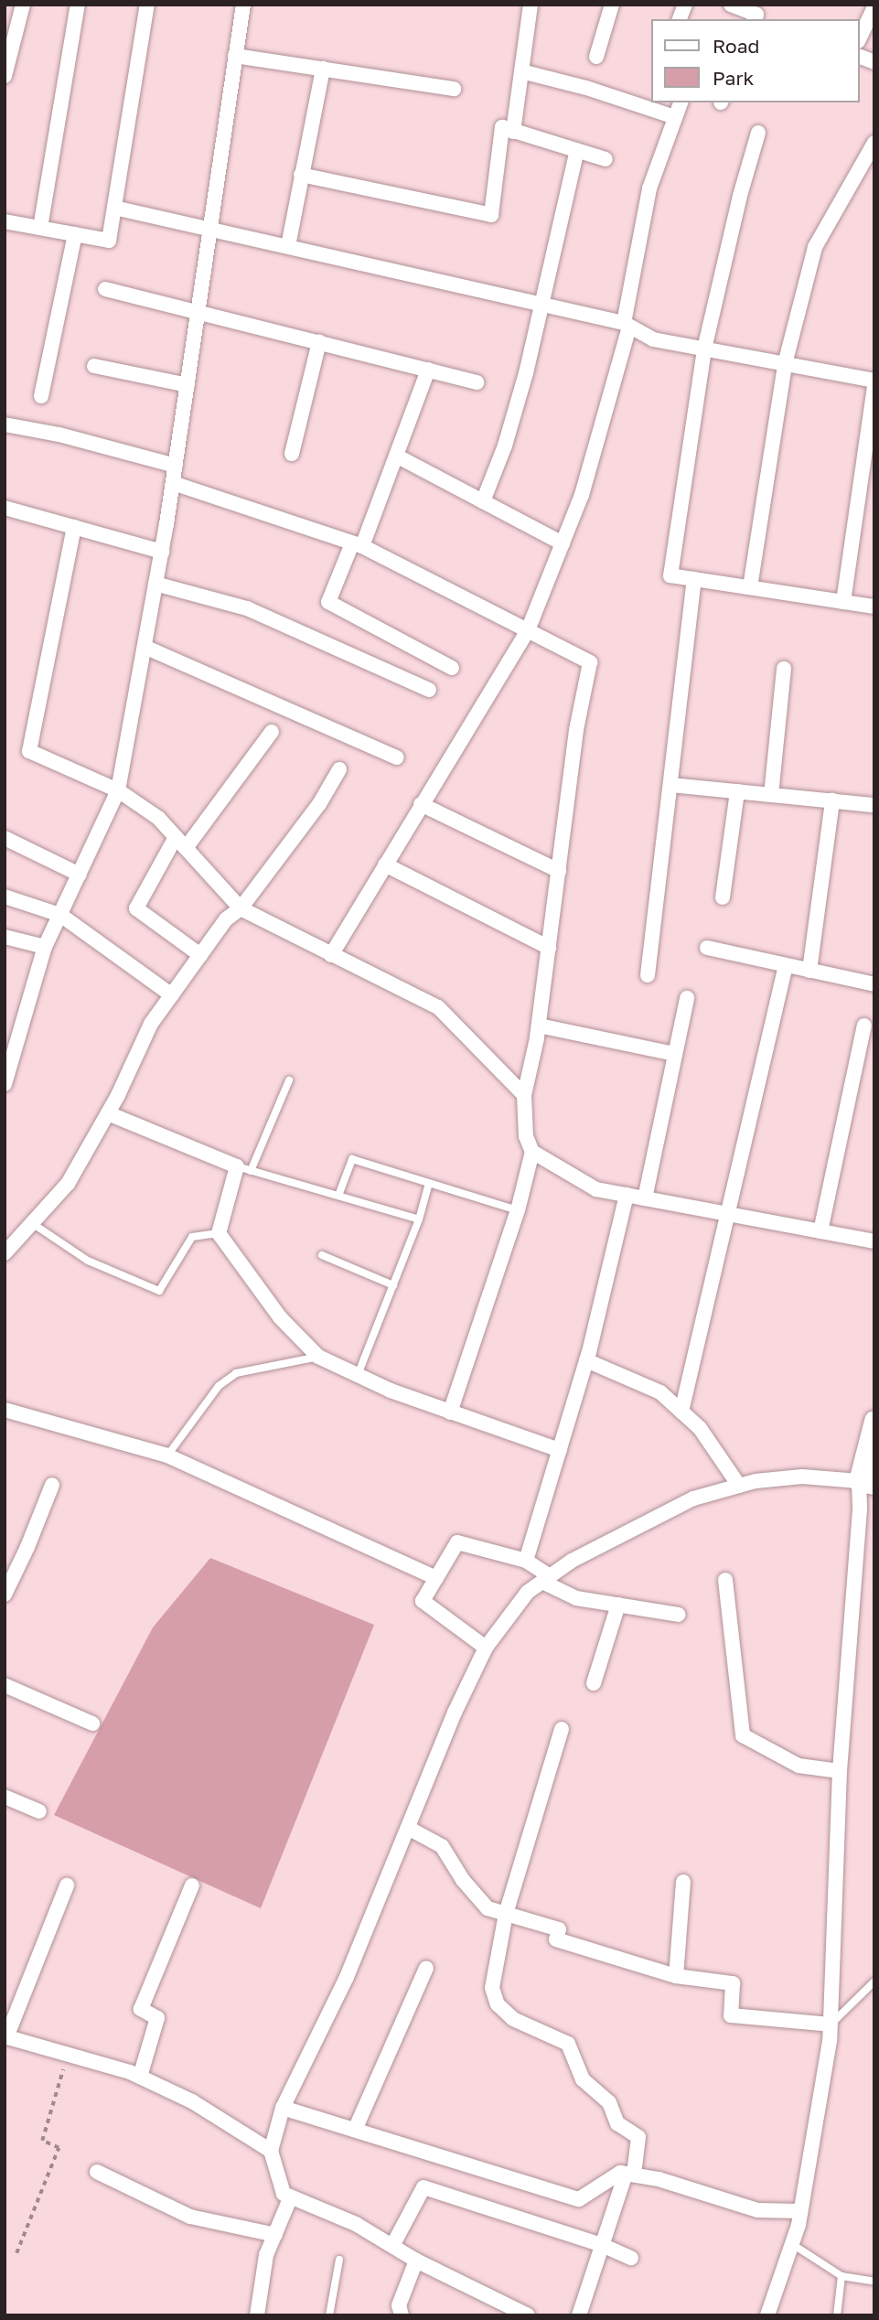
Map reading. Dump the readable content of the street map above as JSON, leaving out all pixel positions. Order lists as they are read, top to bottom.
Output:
{
  "legend": ["Road", "Park"]
}
